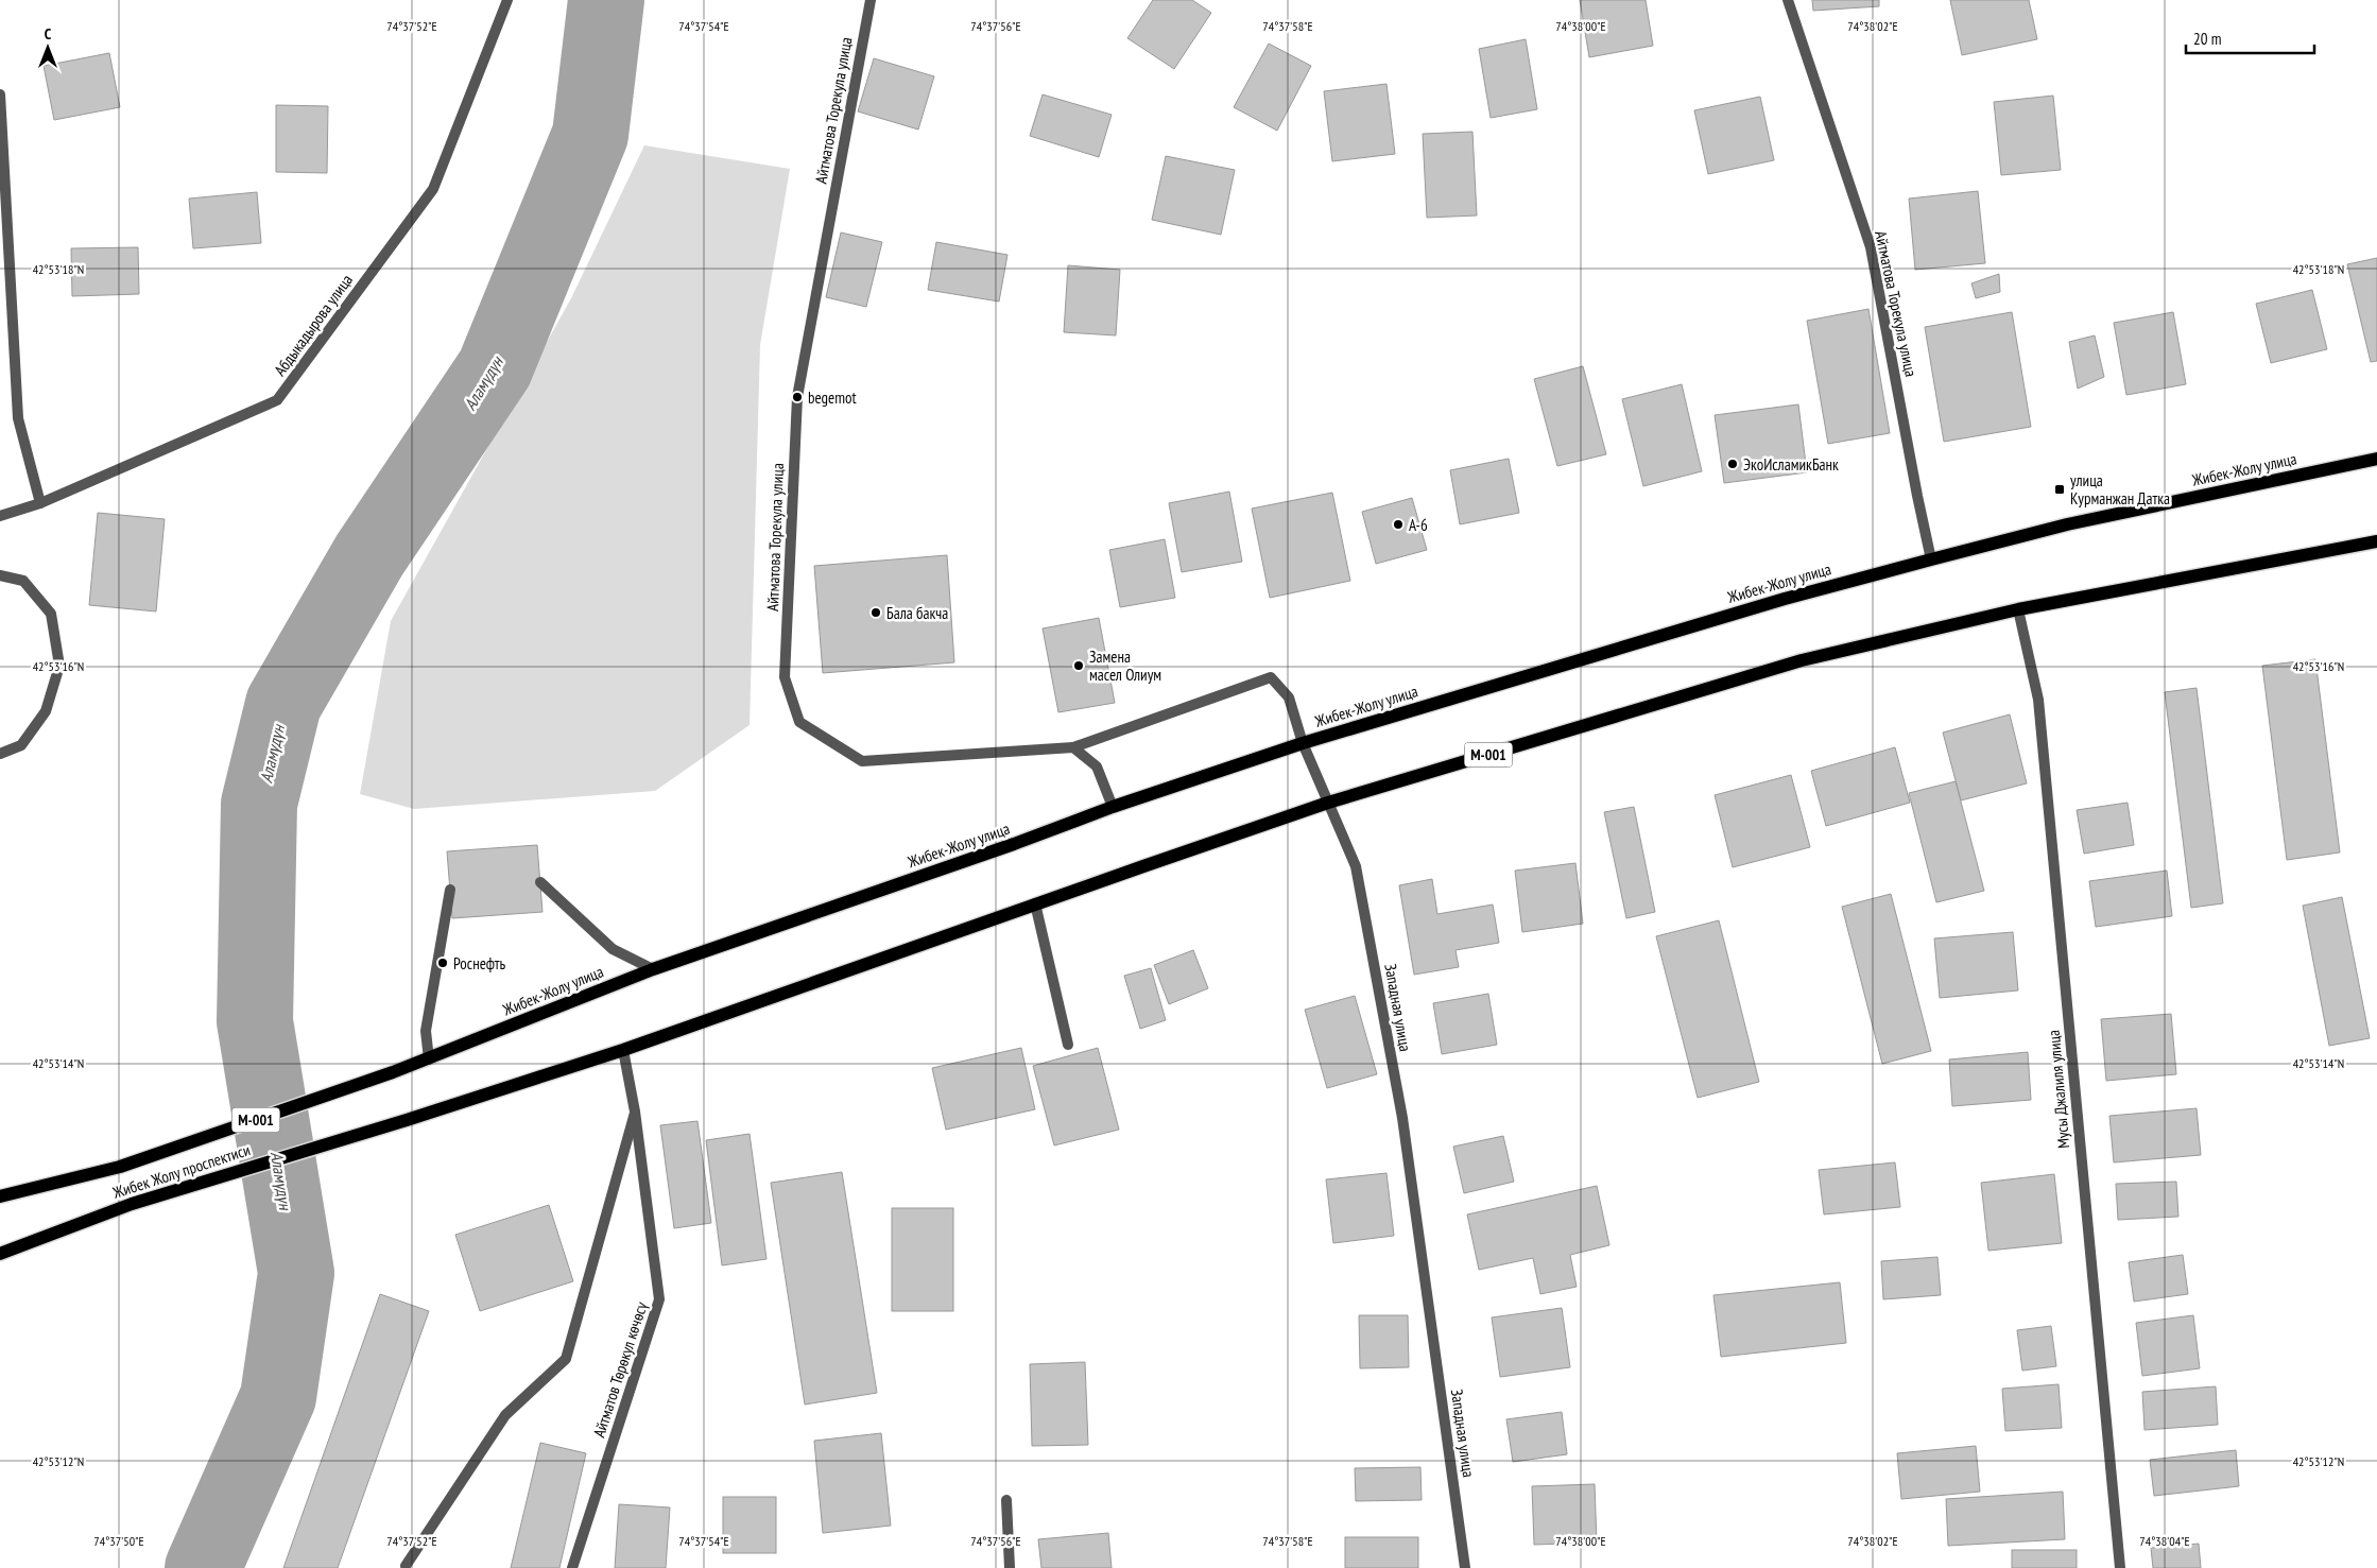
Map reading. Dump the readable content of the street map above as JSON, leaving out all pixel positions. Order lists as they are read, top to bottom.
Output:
{
  "streets": {
    "main road": ["Жибек-Жолу улица", "М-001", "Жибек Жолу проспектиси"],
    "street": [
      "Айтматова Торекула улица",
      "Абдыкадырова улица",
      "Западная улица",
      "Мусы Джалиля улица",
      "Айтматов Төрөкул көчөсү"
    ]
  },
  "crossings": [
    ["Айтматова Торекула улица", "Жибек-Жолу улица"],
    ["Айтматова Торекула улица", "Западная улица"],
    ["Жибек-Жолу улица", "Западная улица"],
    ["Жибек-Жолу улица", "Жибек Жолу проспектиси"],
    ["М-001", "Западная улица"],
    ["М-001", "Мусы Джалиля улица"],
    ["М-001", "Жибек Жолу проспектиси"],
    ["М-001", "Айтматов Төрөкул көчөсү"],
    ["Жибек Жолу проспектиси", "Айтматов Төрөкул көчөсү"]
  ],
  "water": ["Аламүдүн"],
  "places": {
    "other": [
      "begemot",
      "ЭкоИсламикБанк",
      "А-6",
      "Бала бакча",
      "Замена масел Олиум",
      "Роснефть"
    ],
    "transit": ["улица Курманжан Датка"]
  },
  "scale_bar": "20 m",
  "north": "top",
  "coordinates": [
    "74°37'52\"E",
    "74°37'54\"E",
    "74°37'56\"E",
    "74°37'58\"E",
    "74°38'00\"E",
    "74°38'02\"E",
    "42°53'18\"N",
    "42°53'16\"N",
    "42°53'14\"N",
    "42°53'12\"N",
    "74°37'50\"E",
    "74°38'04\"E"
  ]
}
